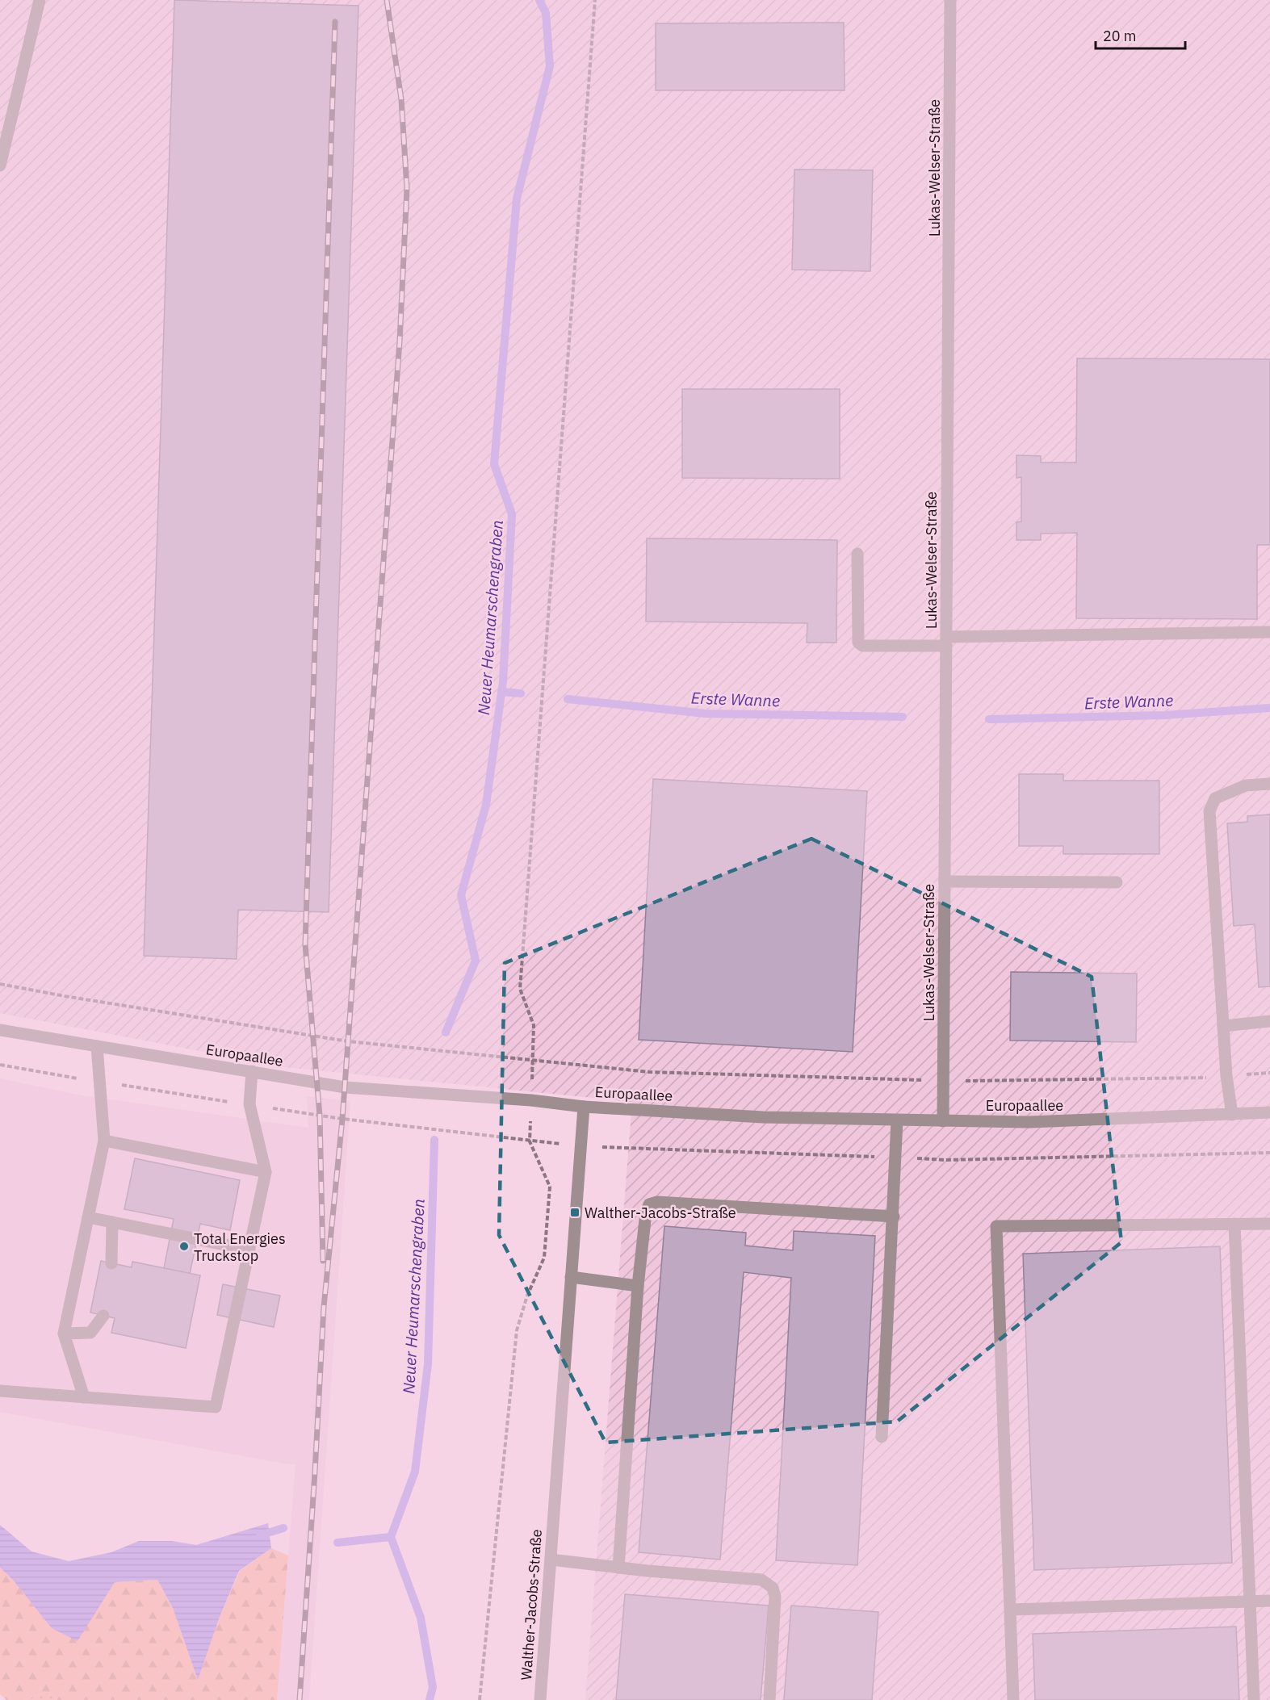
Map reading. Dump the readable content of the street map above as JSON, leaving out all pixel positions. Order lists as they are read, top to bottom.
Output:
{
  "streets": {
    "street": ["Lukas-Welser-Straße", "Europaallee", "Walther-Jacobs-Straße"]
  },
  "crossings": [
    ["Lukas-Welser-Straße", "Europaallee"],
    ["Europaallee", "Walther-Jacobs-Straße"]
  ],
  "water": ["Neuer Heumarschengraben", "Erste Wanne"],
  "places": {
    "transit": ["Walther-Jacobs-Straße"],
    "other": ["Total Energies Truckstop"]
  },
  "scale_bar": "20 m"
}
